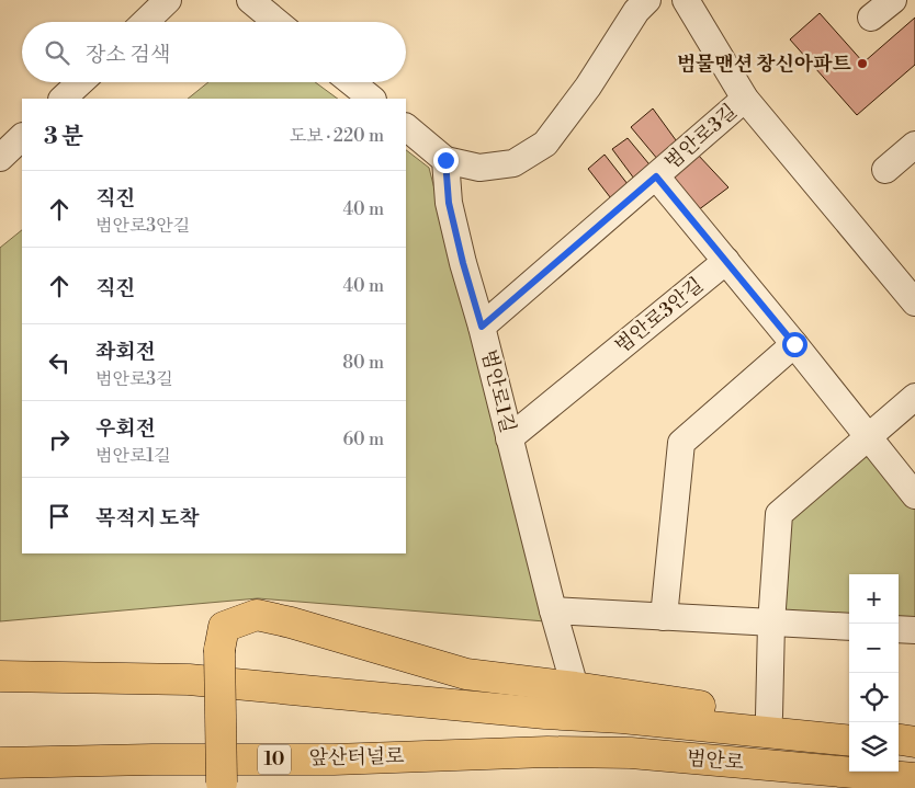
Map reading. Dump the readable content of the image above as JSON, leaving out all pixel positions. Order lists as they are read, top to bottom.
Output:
{
  "streets": {
    "highway": ["앞산터널로", "10", "범안로"],
    "street": ["범안로3길", "범안로3안길", "범안로1길"]
  },
  "crossings": [
    ["범안로3길", "범안로1길"],
    ["범안로3안길", "범안로1길"],
    ["앞산터널로", "범안로"]
  ],
  "places": ["범물맨션 창신아파트"],
  "page": {
    "search": "장소 검색",
    "heading": ["3 분", "도보 · 220 m"],
    "list": [
      ["직진", "범안로3안길", "40 m"],
      ["직진", "40 m"],
      ["좌회전", "범안로3길", "80 m"],
      ["우회전", "범안로1길", "60 m"],
      "목적지 도착"
    ],
    "map_buttons": ["+", "−"]
  }
}
